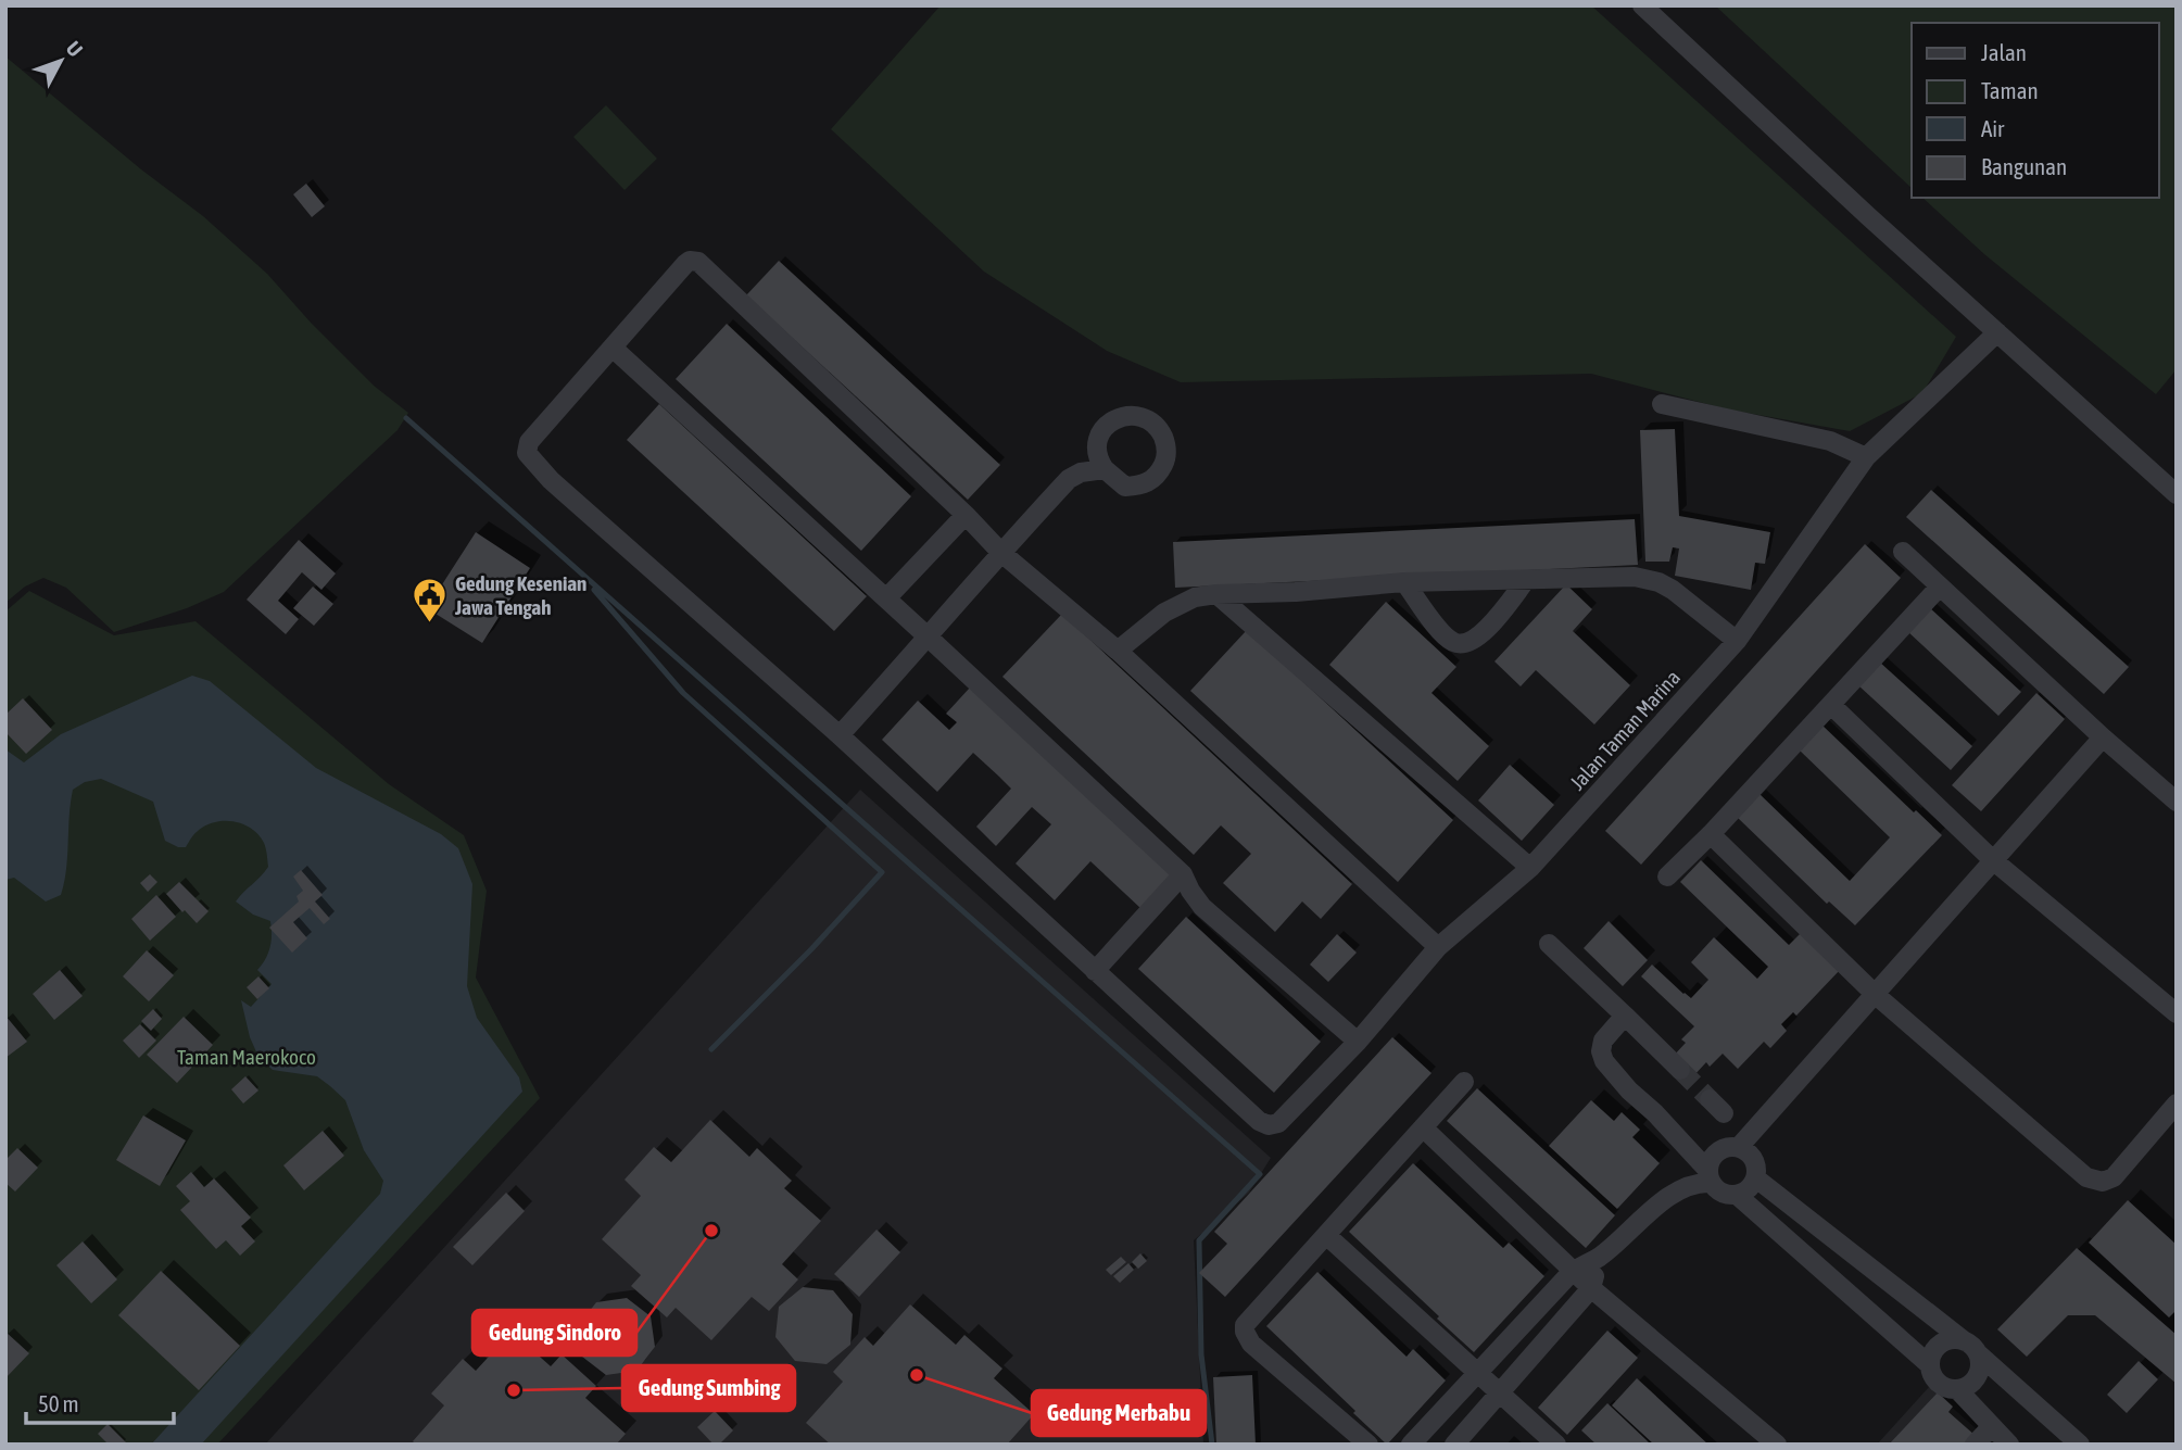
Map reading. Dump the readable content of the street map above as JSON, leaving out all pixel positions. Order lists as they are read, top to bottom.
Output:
{
  "streets": {
    "street": ["Jalan Taman Marina"]
  },
  "parks": ["Taman Maerokoco"],
  "places": {
    "public building": ["Gedung Kesenian Jawa Tengah"],
    "other": ["Gedung Sindoro", "Gedung Merbabu", "Gedung Sumbing"]
  },
  "legend": [
    "Jalan",
    "Taman",
    "Air",
    "Bangunan"
  ],
  "scale_bar": "50 m",
  "north": "top right"
}
